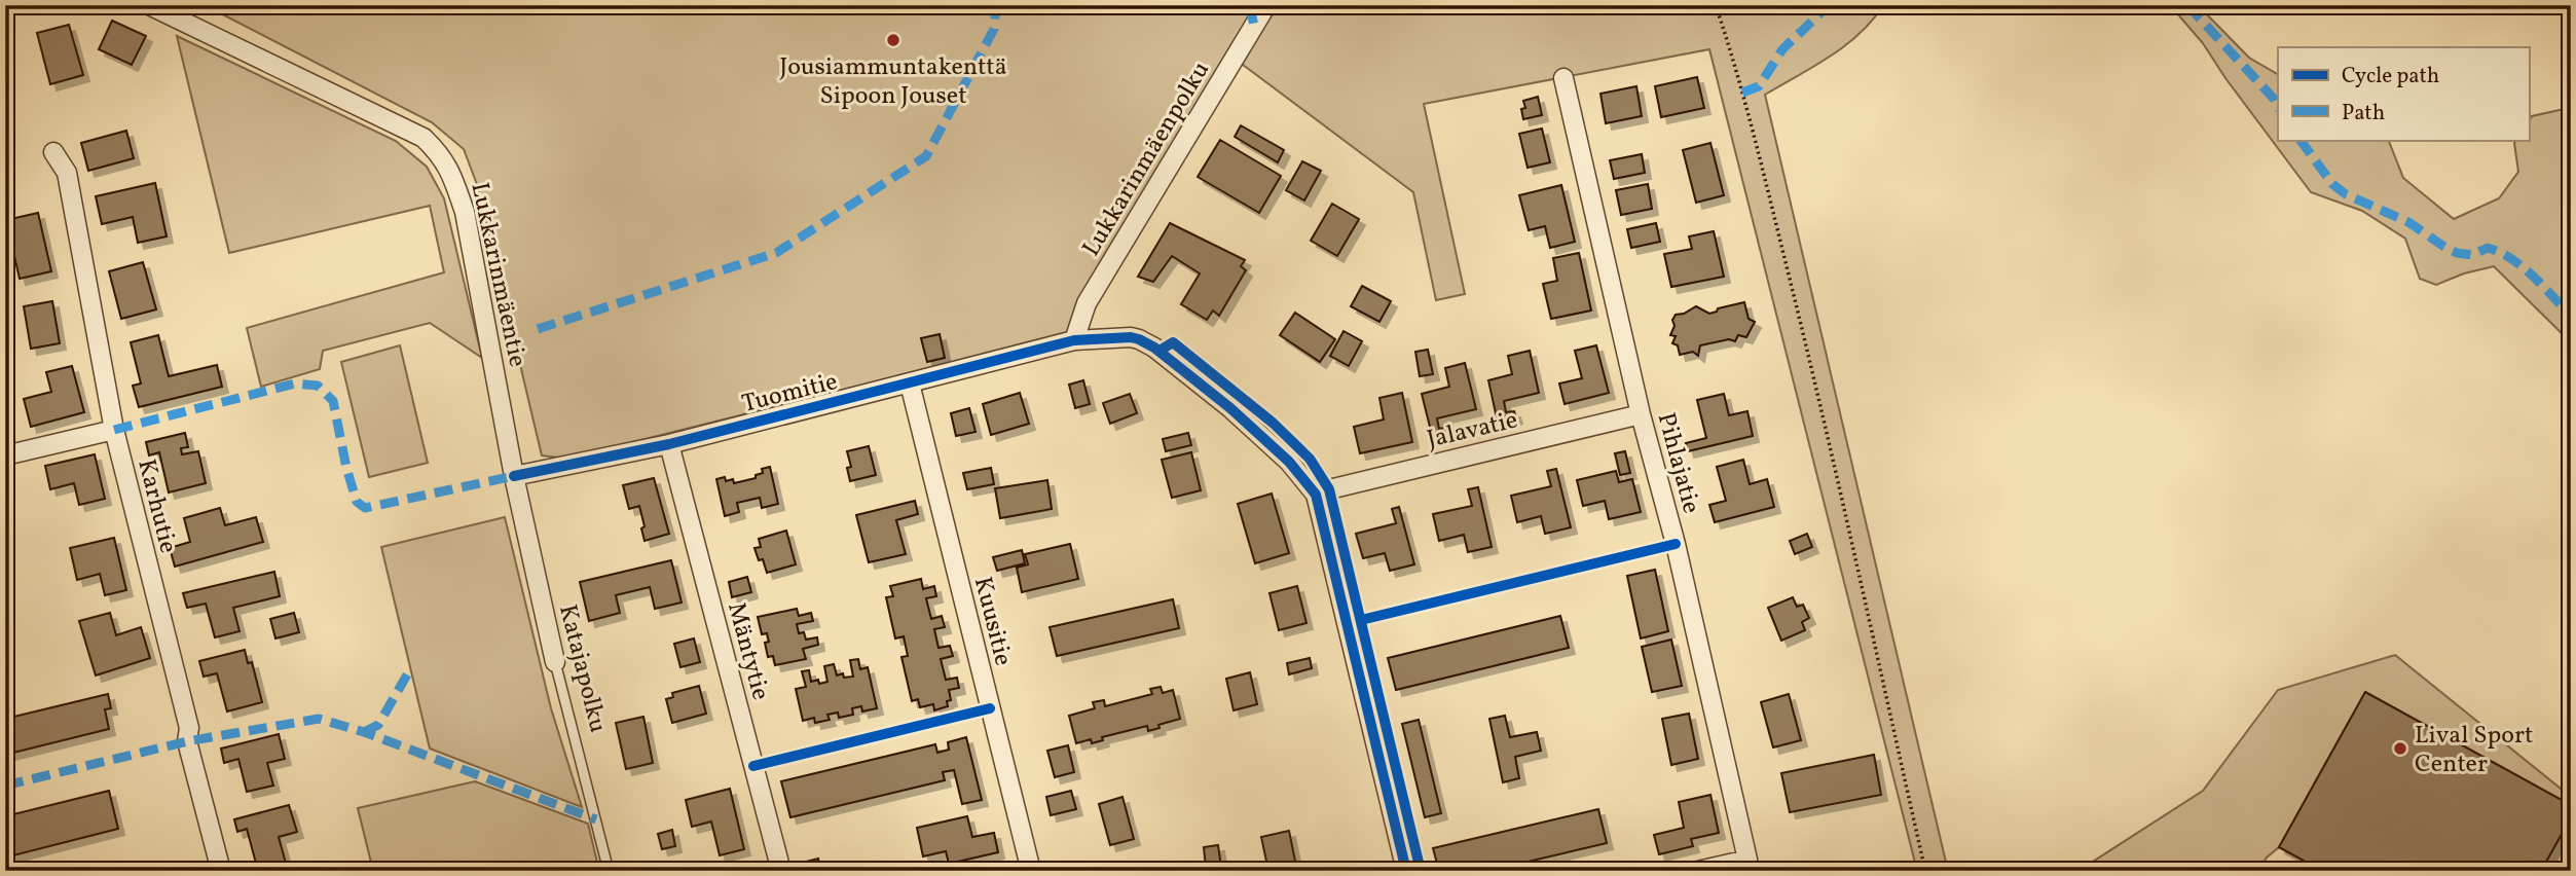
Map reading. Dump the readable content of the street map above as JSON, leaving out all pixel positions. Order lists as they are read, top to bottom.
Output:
{
  "streets": {
    "street": [
      "Lukkarinmäenpolku",
      "Lukkarinmäentie",
      "Tuomitie",
      "Jalavatie",
      "Pihlajatie",
      "Karhutie",
      "Kuusitie",
      "Mäntytie",
      "Katajapolku"
    ]
  },
  "crossings": [
    ["Lukkarinmäenpolku", "Tuomitie"],
    ["Lukkarinmäentie", "Tuomitie"],
    ["Lukkarinmäentie", "Katajapolku"],
    ["Tuomitie", "Jalavatie"],
    ["Tuomitie", "Kuusitie"],
    ["Tuomitie", "Mäntytie"],
    ["Tuomitie", "Katajapolku"],
    ["Jalavatie", "Pihlajatie"]
  ],
  "places": ["Jousiammuntakenttä Sipoon Jouset", "Lival Sport Center"],
  "legend": ["Cycle path", "Path"]
}
